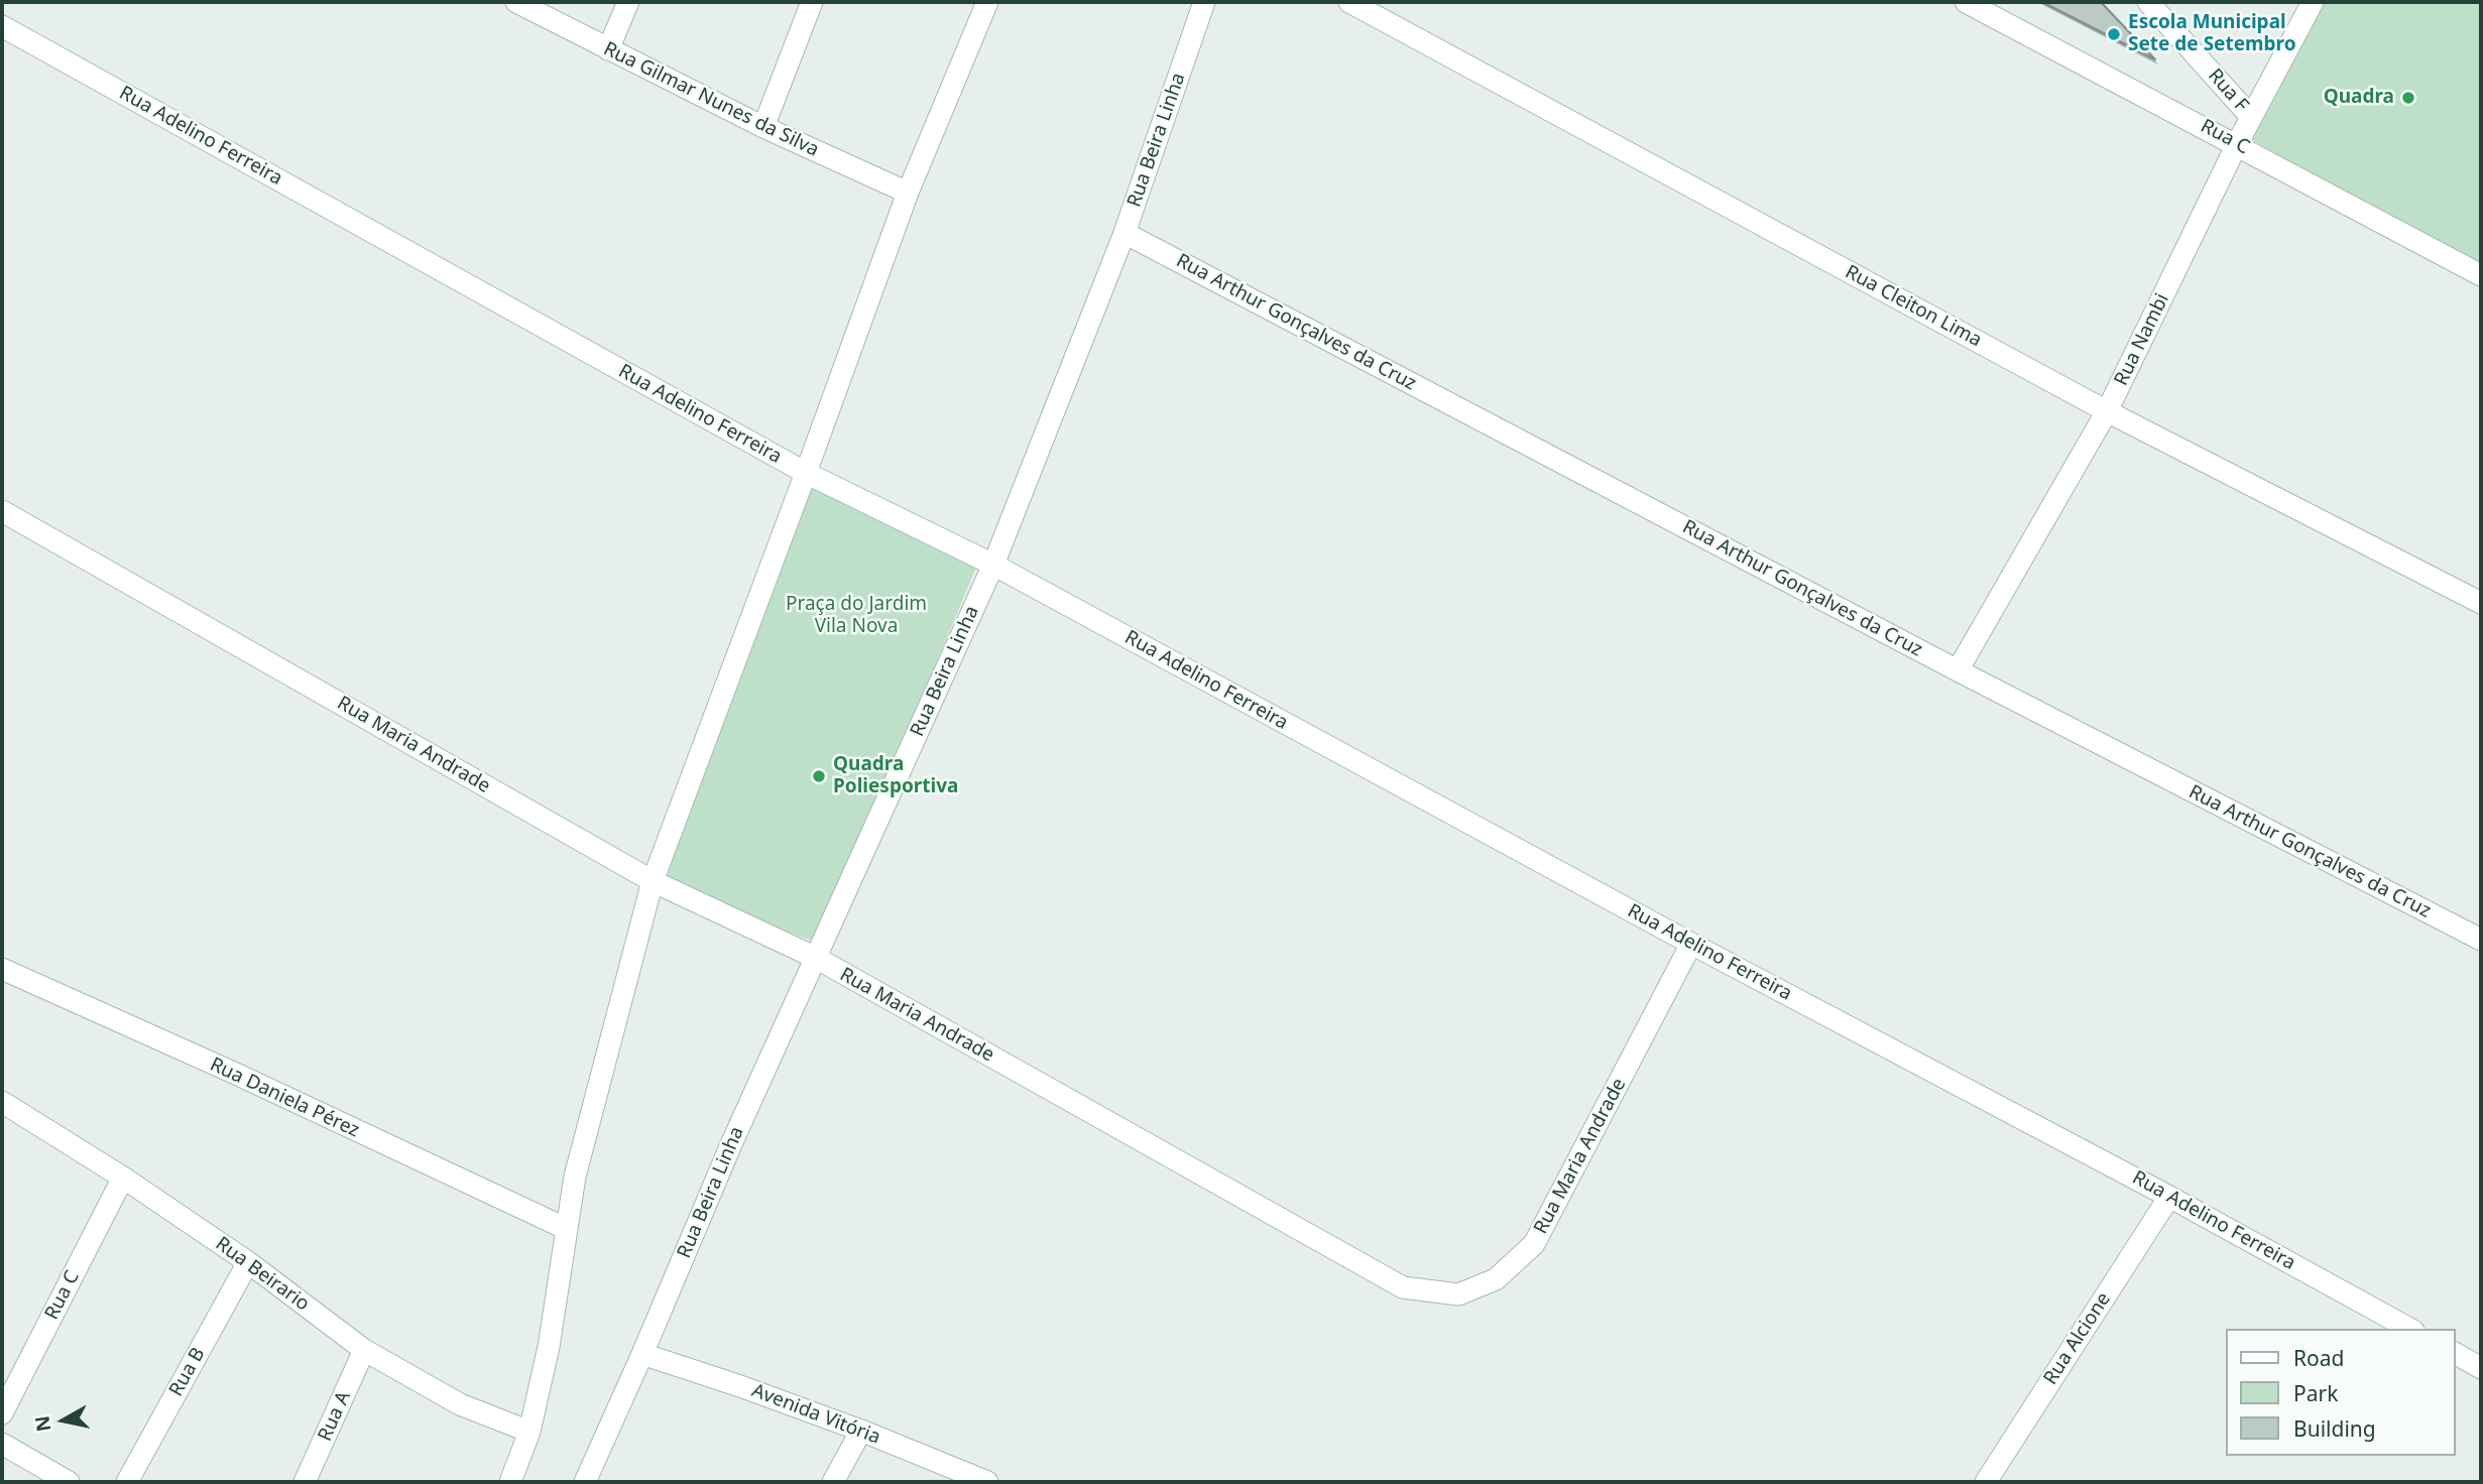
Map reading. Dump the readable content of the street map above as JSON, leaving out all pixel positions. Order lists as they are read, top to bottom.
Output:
{
  "streets": {
    "street": [
      "Rua F",
      "Rua Gilmar Nunes da Silva",
      "Rua Adelino Ferreira",
      "Rua C",
      "Rua Beira Linha",
      "Rua Cleiton Lima",
      "Rua Arthur Gonçalves da Cruz",
      "Rua Nambi",
      "Rua Maria Andrade",
      "Rua Daniela Pérez",
      "Rua Beirario",
      "Rua Alcione",
      "Rua B",
      "Avenida Vitória",
      "Rua A"
    ]
  },
  "crossings": [
    ["Rua F", "Rua Nambi"],
    ["Rua Adelino Ferreira", "Rua Beira Linha"],
    ["Rua Adelino Ferreira", "Rua Maria Andrade"],
    ["Rua Adelino Ferreira", "Rua Alcione"],
    ["Rua C", "Rua Nambi"],
    ["Rua C", "Rua Beirario"],
    ["Rua Beira Linha", "Rua Arthur Gonçalves da Cruz"],
    ["Rua Beira Linha", "Rua Maria Andrade"],
    ["Rua Beira Linha", "Avenida Vitória"],
    ["Rua Cleiton Lima", "Rua Nambi"],
    ["Rua Arthur Gonçalves da Cruz", "Rua Nambi"],
    ["Rua Beirario", "Rua B"],
    ["Rua Beirario", "Rua A"]
  ],
  "parks": ["Praça do Jardim Vila Nova"],
  "places": ["Escola Municipal Sete de Setembro", "Quadra", "Quadra Poliesportiva"],
  "legend": ["Road", "Park", "Building"],
  "north": "left"
}
